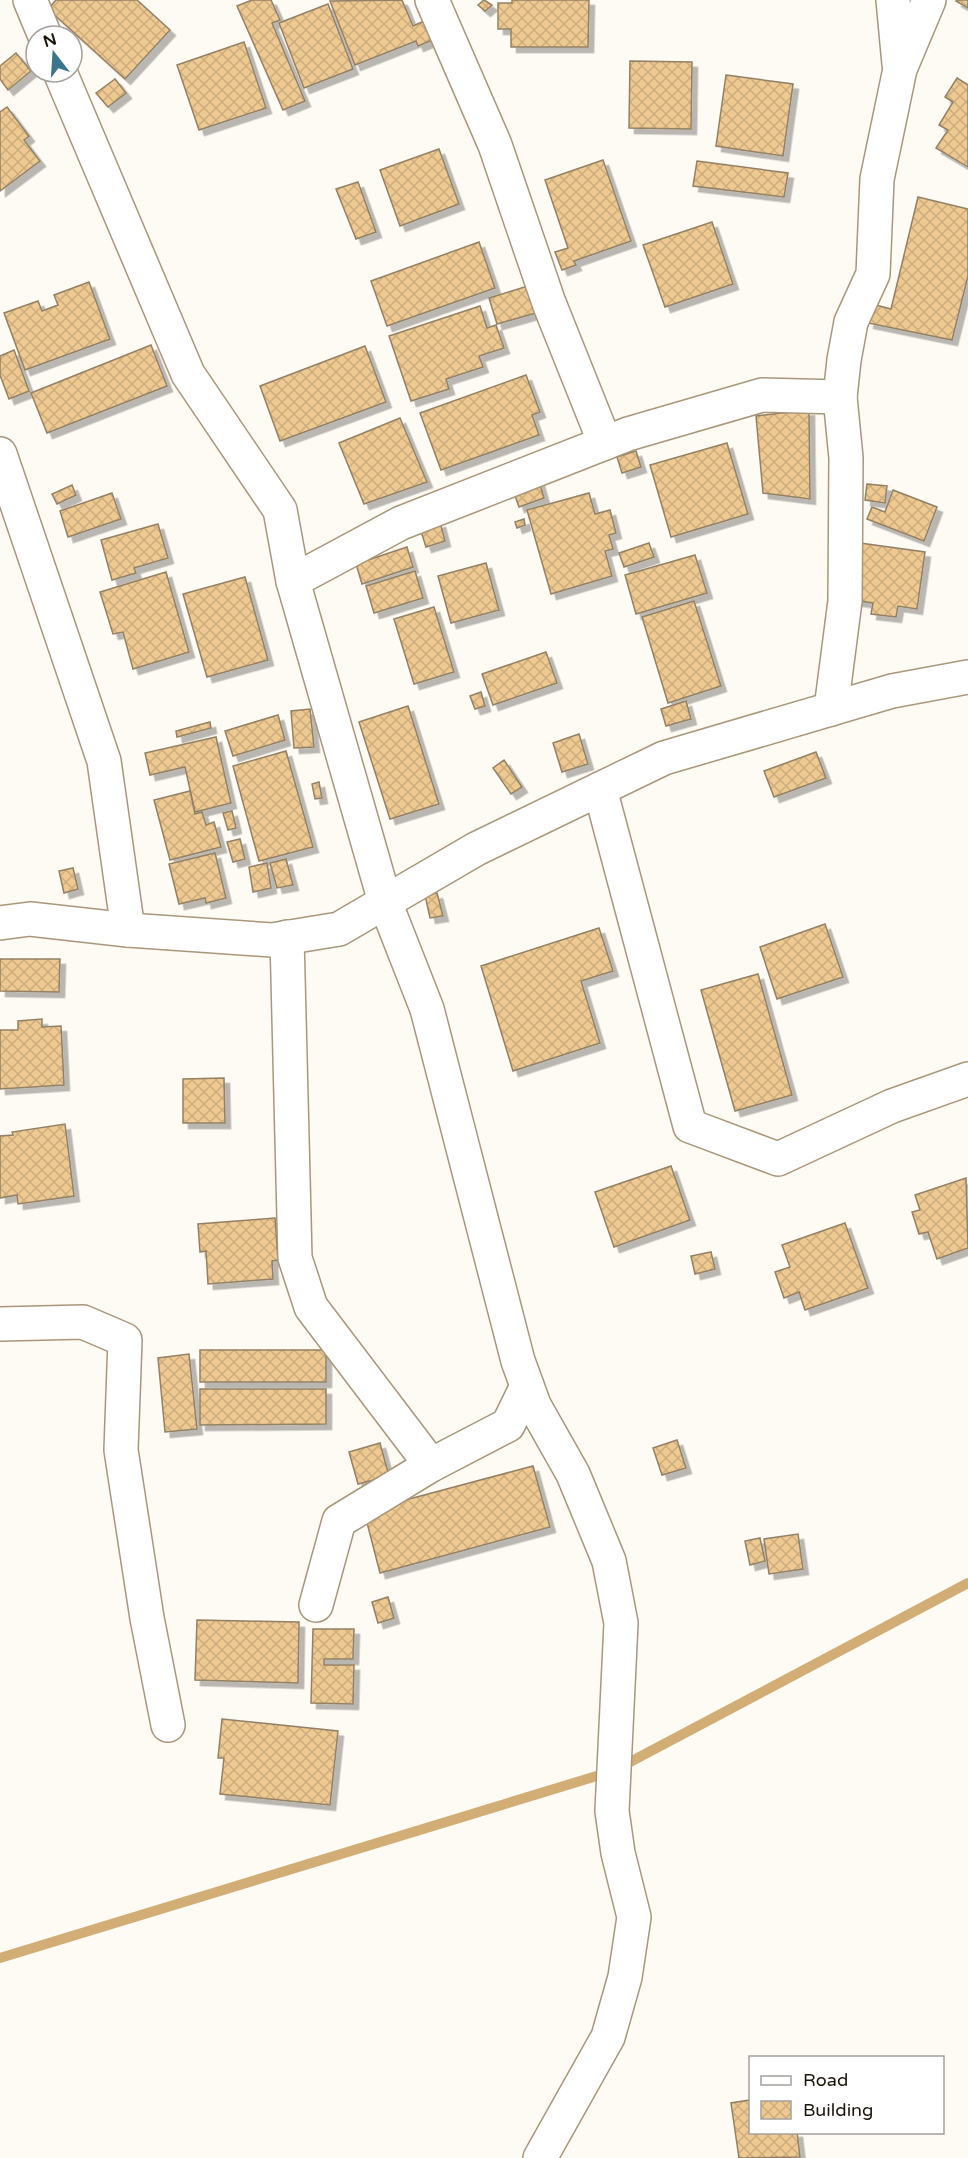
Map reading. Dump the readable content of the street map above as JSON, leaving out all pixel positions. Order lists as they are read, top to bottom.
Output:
{
  "legend": ["Road", "Building"],
  "north": "top"
}
